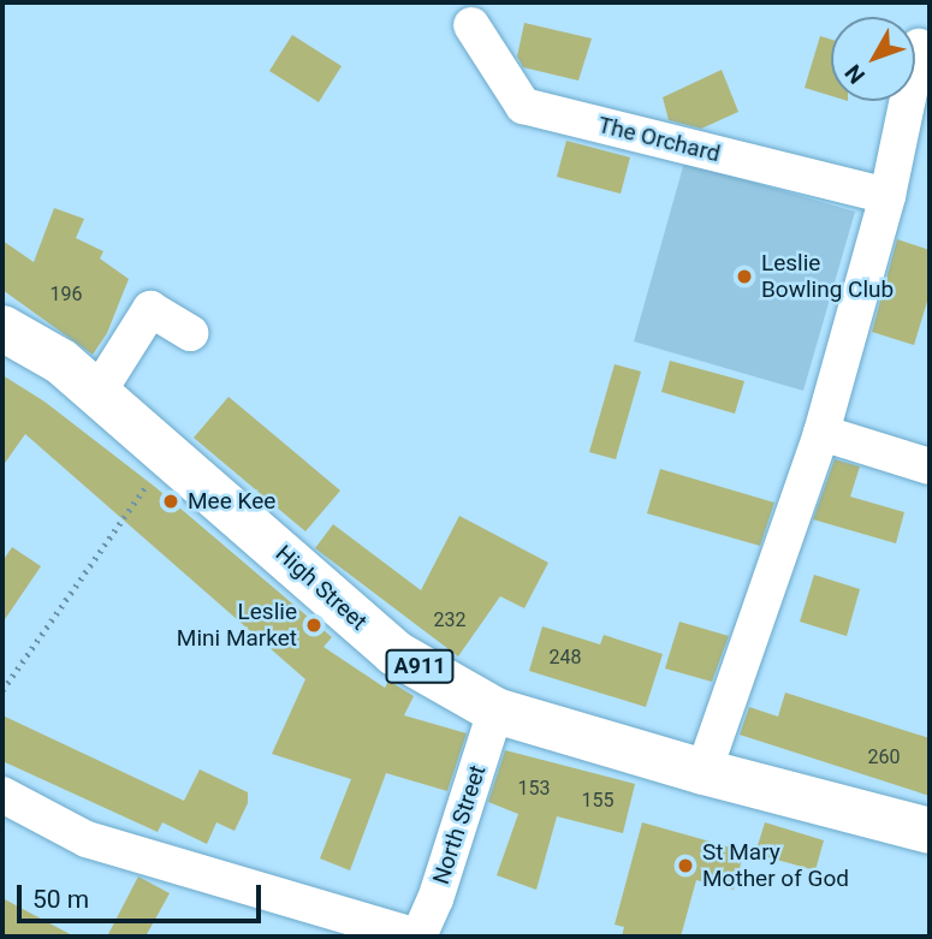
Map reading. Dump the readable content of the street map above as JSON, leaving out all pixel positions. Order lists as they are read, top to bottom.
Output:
{
  "streets": {
    "main road": ["High Street", "A911"],
    "street": ["The Orchard", "North Street"]
  },
  "crossings": [
    ["High Street", "North Street"]
  ],
  "places": [
    "Leslie Bowling Club",
    "Mee Kee",
    "Leslie Mini Market",
    "St Mary Mother of God"
  ],
  "house_numbers": [
    "196",
    "232",
    "248",
    "260",
    "153",
    "155"
  ],
  "scale_bar": "50 m",
  "north": "bottom left"
}
